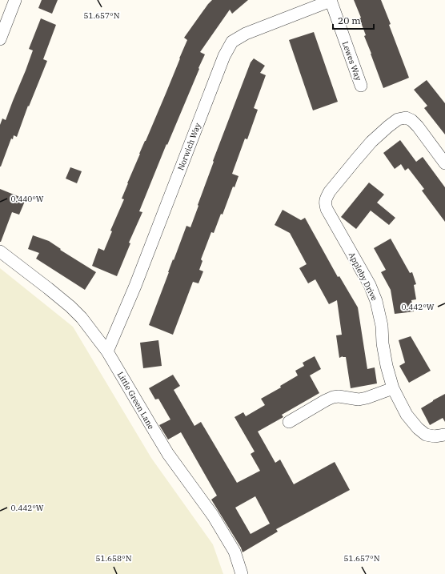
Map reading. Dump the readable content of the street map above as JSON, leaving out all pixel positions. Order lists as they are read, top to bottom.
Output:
{
  "streets": {
    "street": [
      "Lewes Way",
      "Norwich Way",
      "Appleby Drive",
      "Little Green Lane"
    ]
  },
  "crossings": [
    ["Lewes Way", "Norwich Way"],
    ["Norwich Way", "Little Green Lane"]
  ],
  "scale_bar": "20 m",
  "coordinates": [
    "51.657°N",
    "0.440°W",
    "0.442°W",
    "51.658°N"
  ]
}
